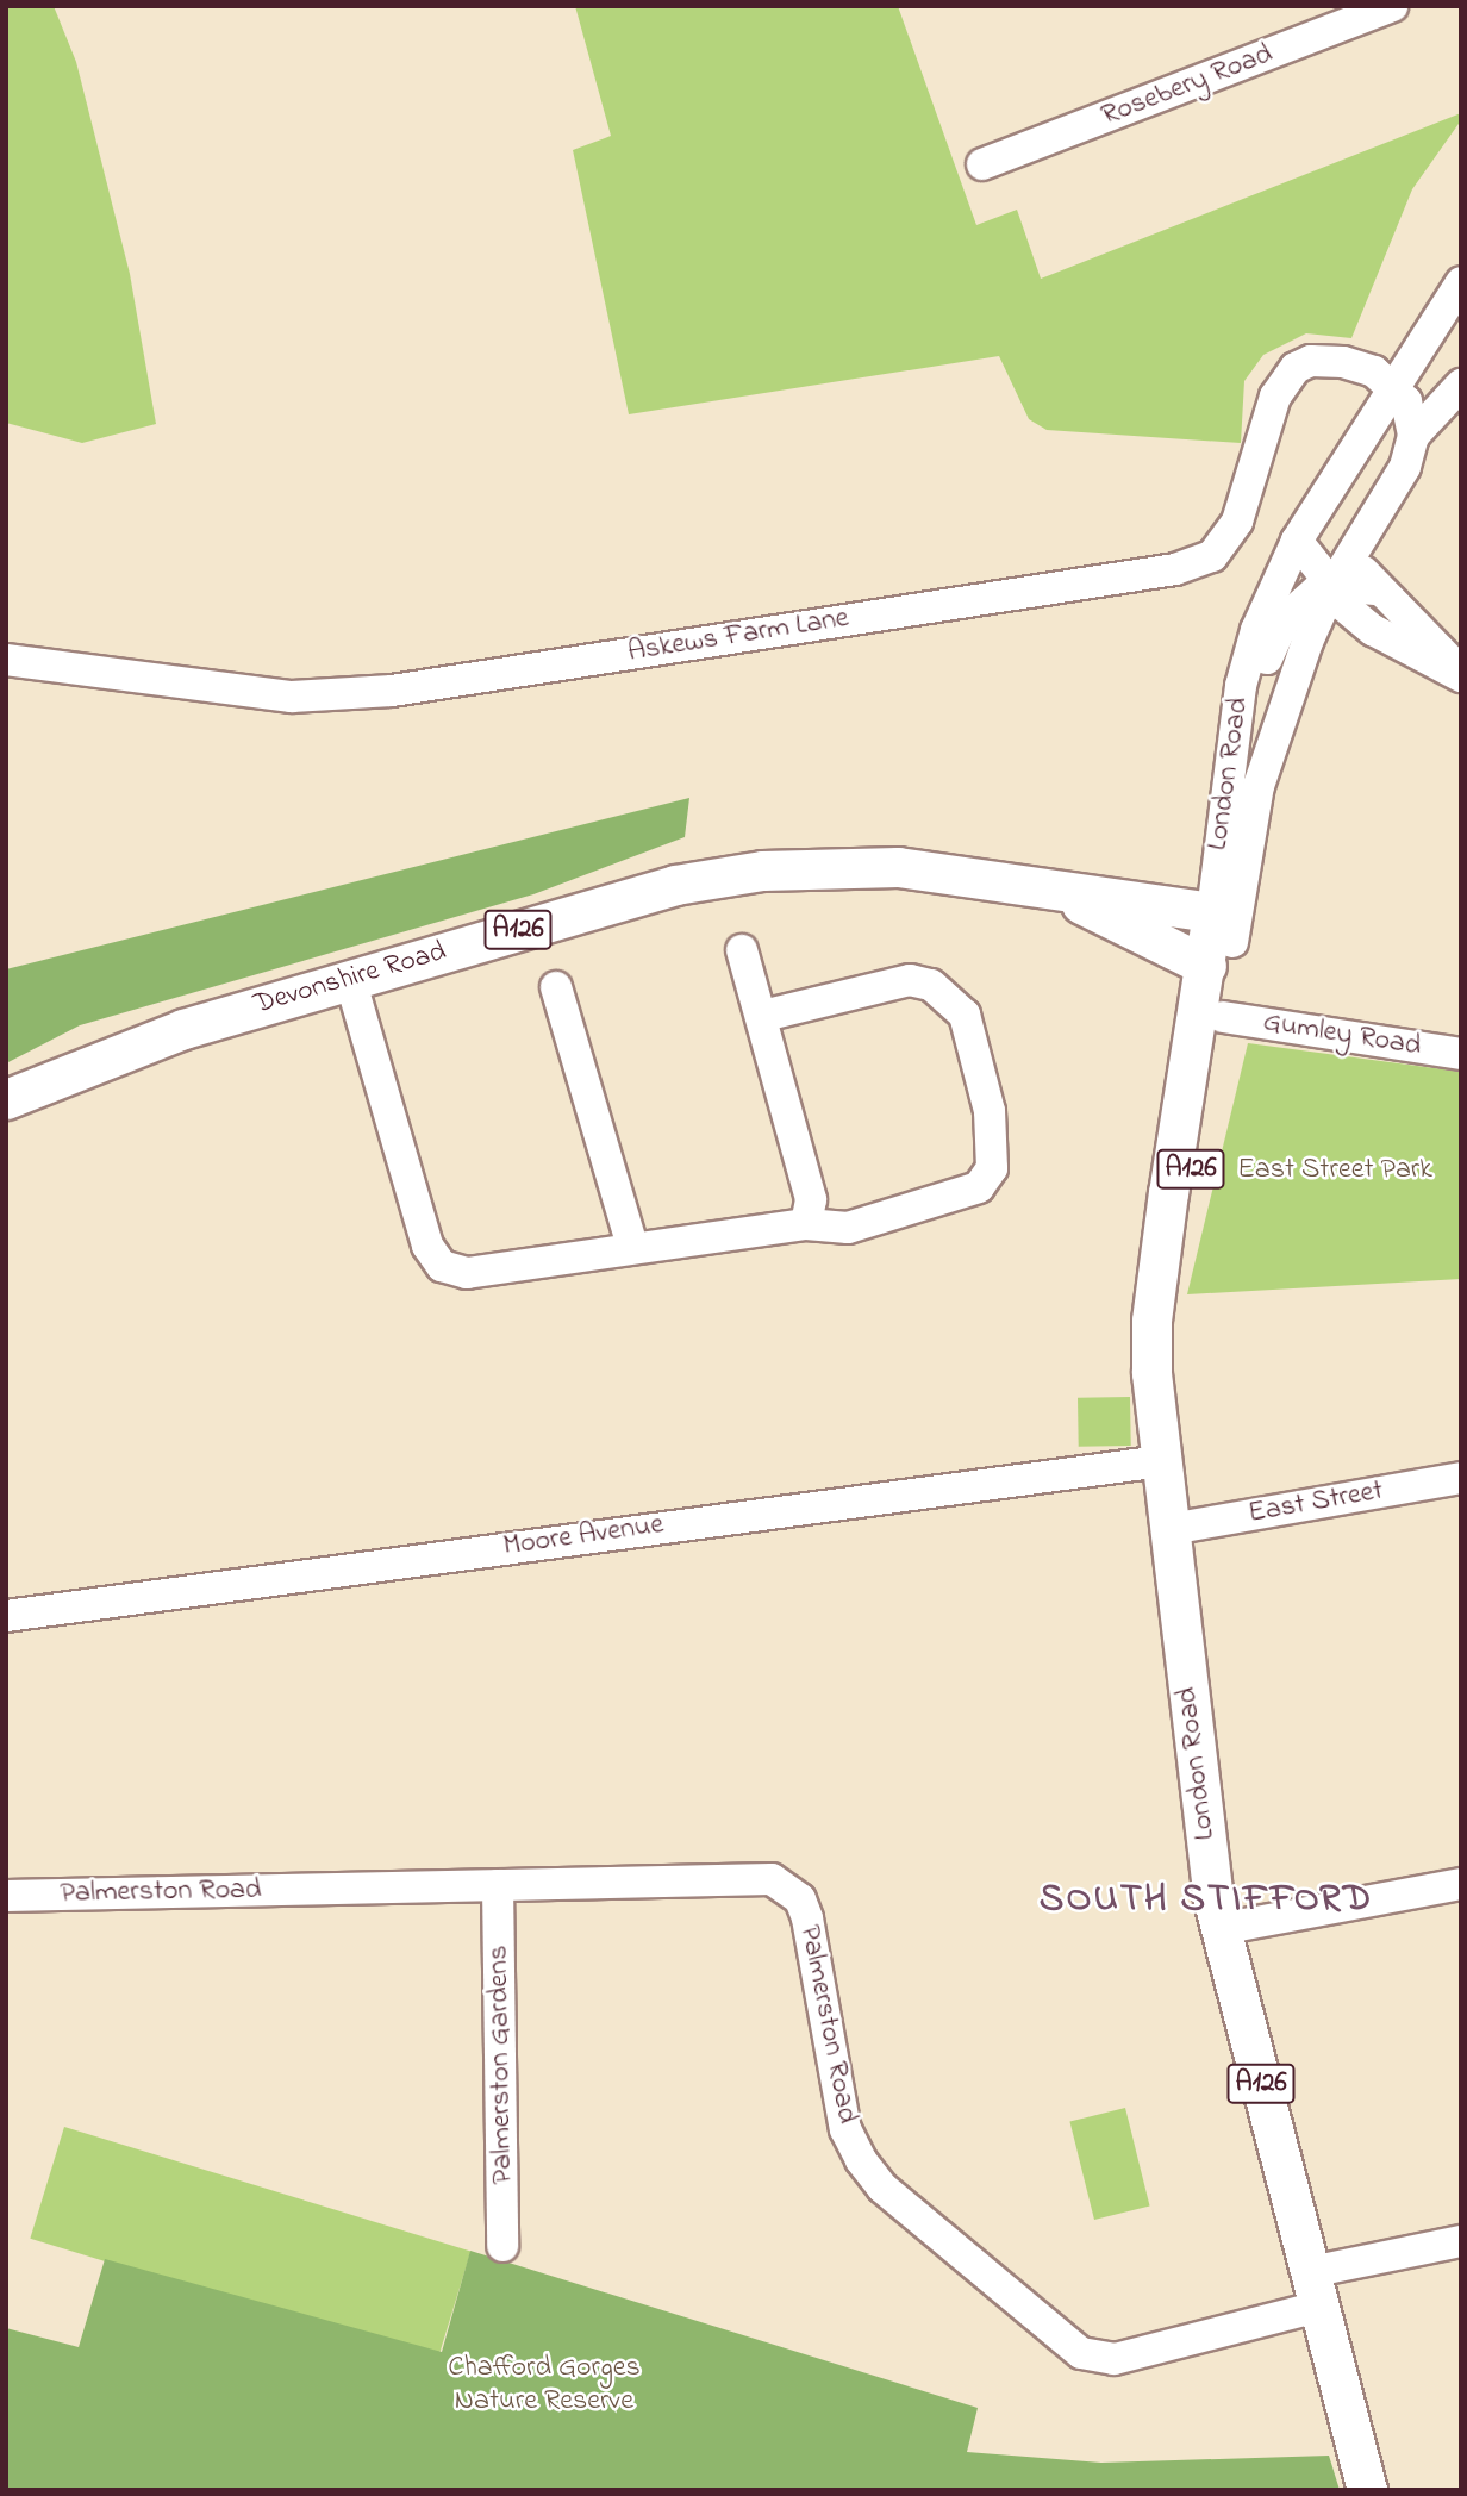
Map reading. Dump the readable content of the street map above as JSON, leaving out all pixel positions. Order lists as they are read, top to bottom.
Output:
{
  "streets": {
    "main road": ["London Road", "A126", "Devonshire Road"],
    "street": [
      "Rosebery Road",
      "Askews Farm Lane",
      "Gumley Road",
      "East Street",
      "Moore Avenue",
      "Palmerston Road",
      "Palmerston Gardens"
    ]
  },
  "crossings": [
    ["London Road", "Devonshire Road"],
    ["London Road", "Gumley Road"],
    ["London Road", "East Street"],
    ["London Road", "Moore Avenue"],
    ["London Road", "Palmerston Road"],
    ["Palmerston Road", "Palmerston Gardens"]
  ],
  "districts": ["SOUTH STIFFORD"],
  "parks": ["East Street Park", "Chafford Gorges Nature Reserve"]
}
